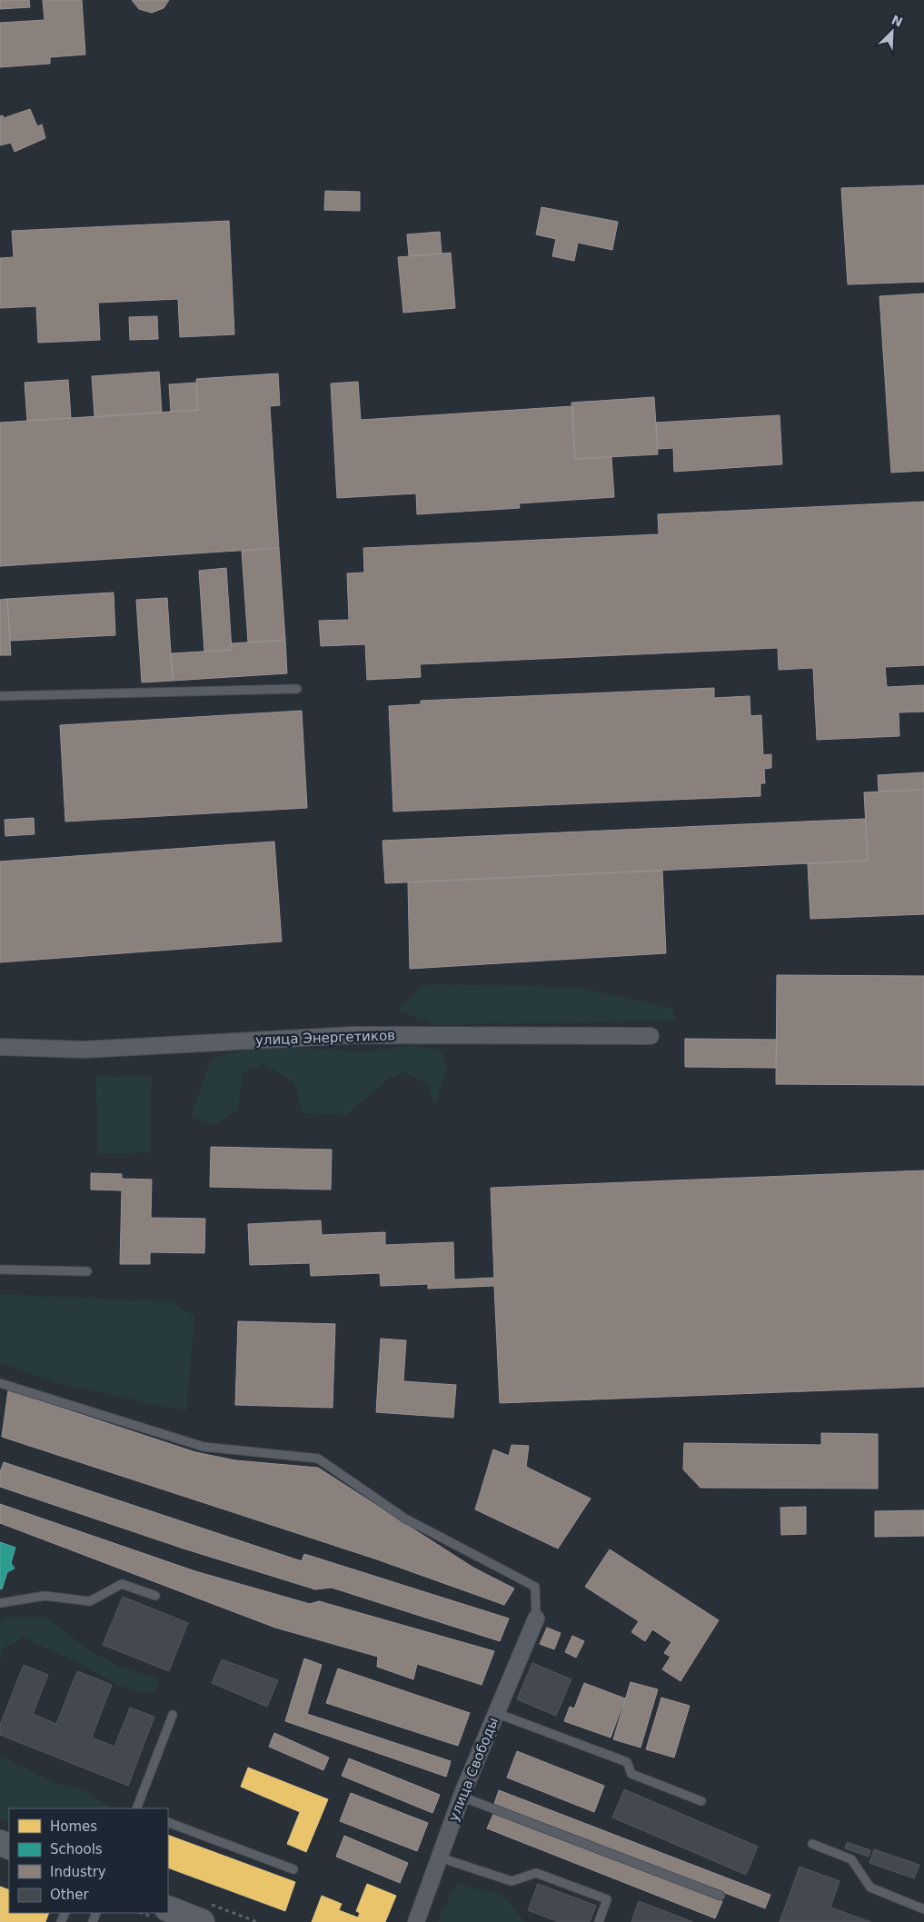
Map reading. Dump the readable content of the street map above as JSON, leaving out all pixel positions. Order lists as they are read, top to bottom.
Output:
{
  "streets": {
    "street": ["улица Энергетиков", "улица Свободы"]
  },
  "legend": [
    "Homes",
    "Schools",
    "Industry",
    "Other"
  ],
  "north": "top right"
}
